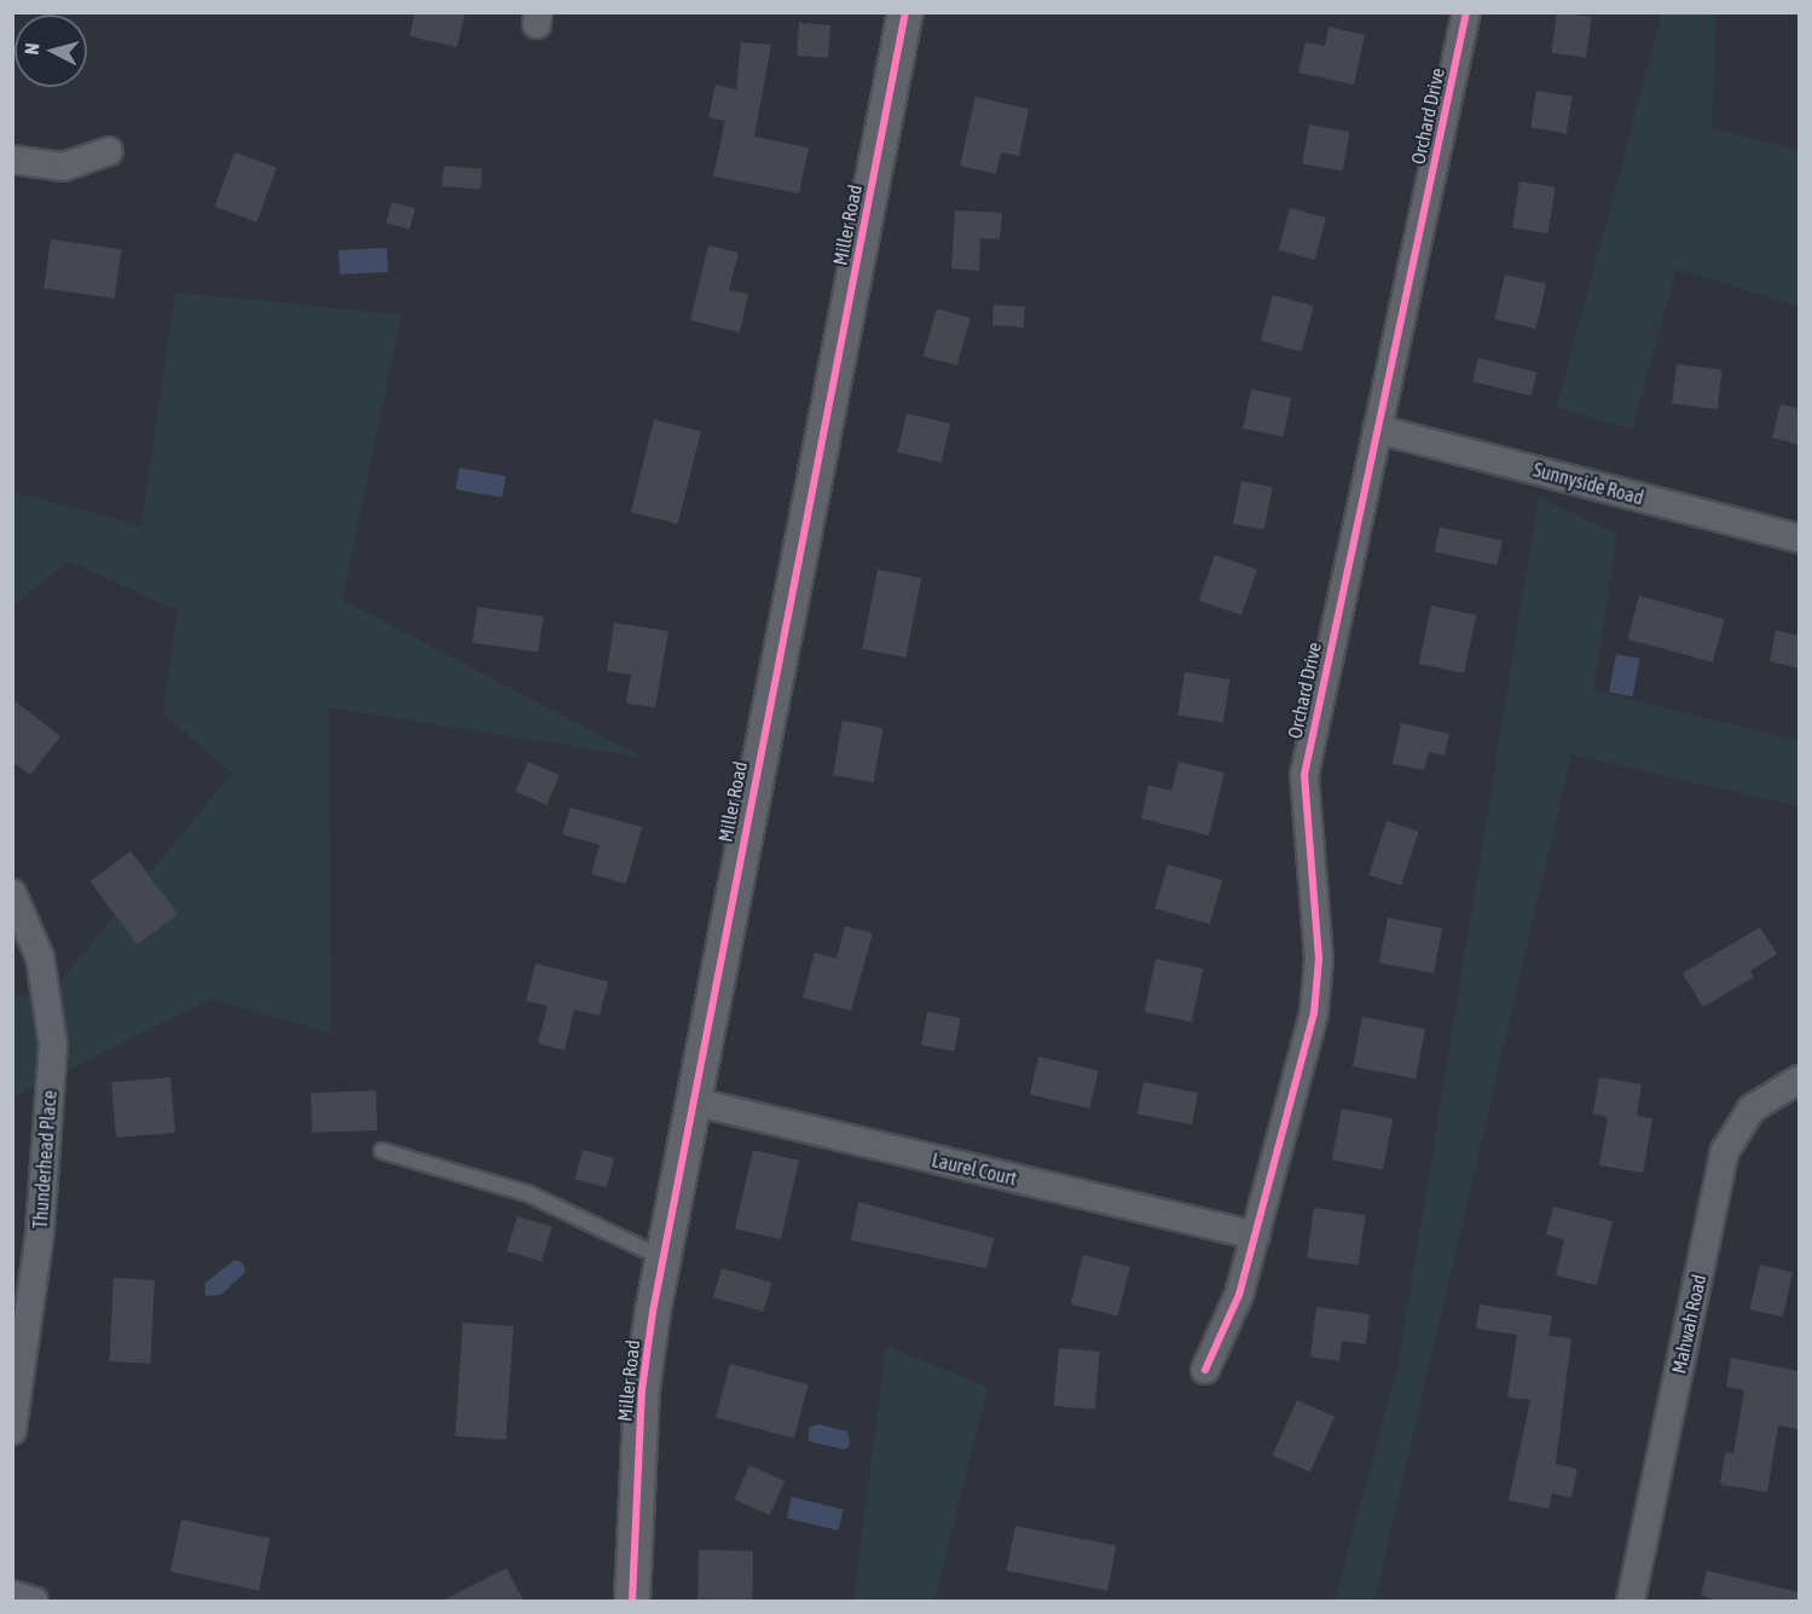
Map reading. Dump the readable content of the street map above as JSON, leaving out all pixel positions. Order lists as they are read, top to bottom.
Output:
{
  "streets": {
    "street": [
      "Orchard Drive",
      "Miller Road",
      "Sunnyside Road",
      "Thunderhead Place",
      "Laurel Court",
      "Mahwah Road"
    ]
  },
  "crossings": [
    ["Orchard Drive", "Sunnyside Road"],
    ["Orchard Drive", "Laurel Court"],
    ["Miller Road", "Laurel Court"]
  ],
  "north": "left"
}
